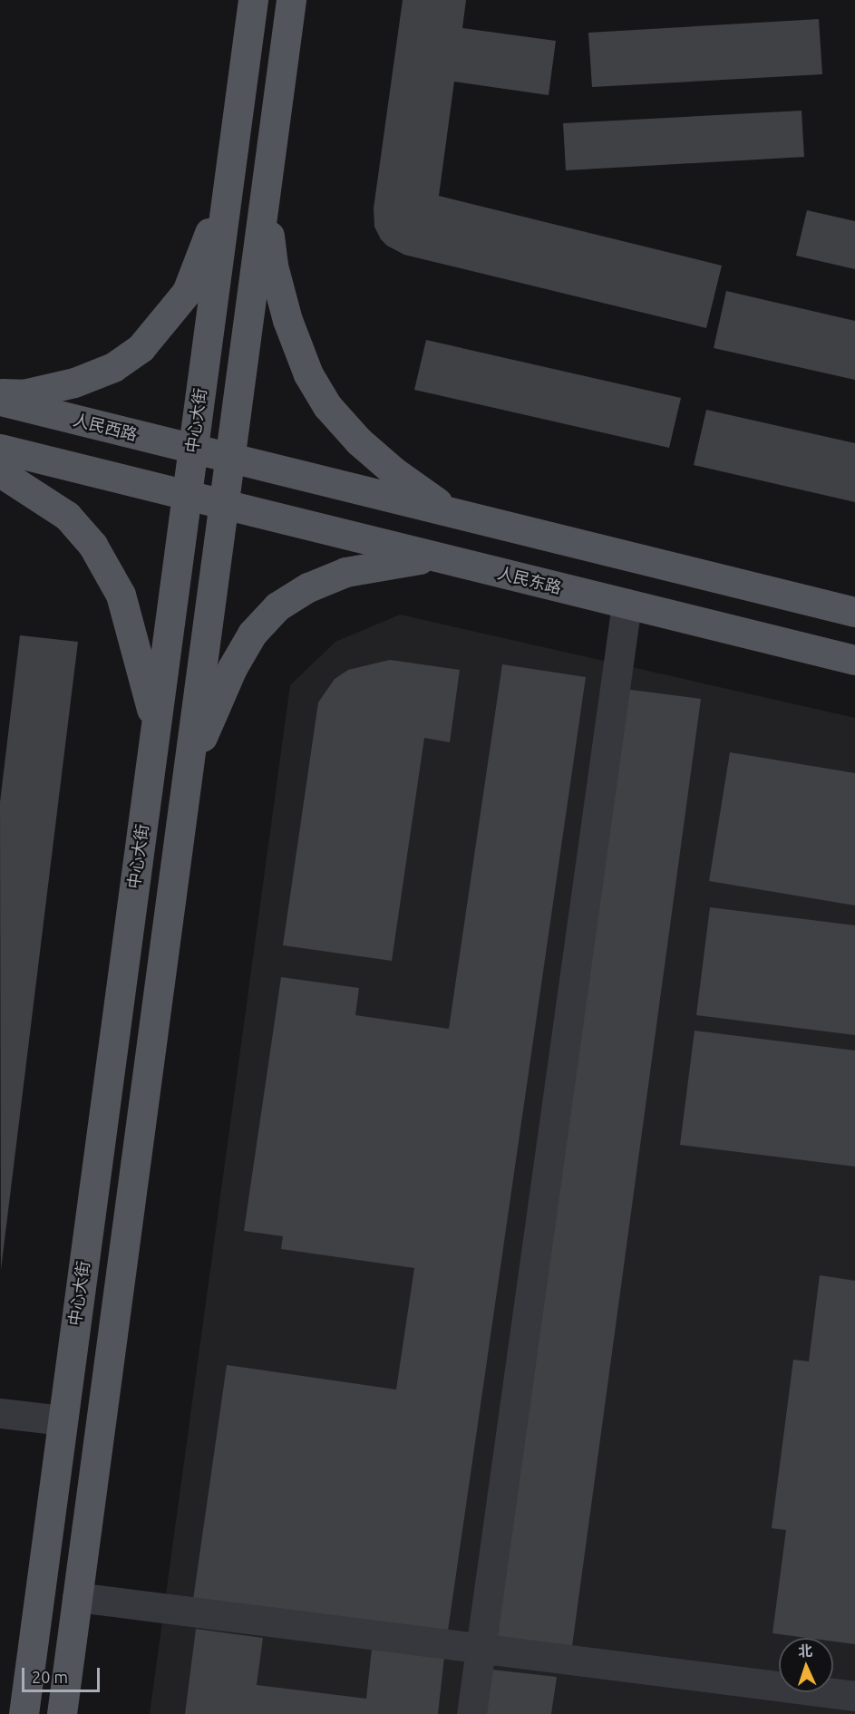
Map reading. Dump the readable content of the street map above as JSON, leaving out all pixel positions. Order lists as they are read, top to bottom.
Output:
{
  "streets": {
    "main road": ["中心大街", "人民西路", "人民东路"]
  },
  "crossings": [
    ["中心大街", "人民西路"],
    ["中心大街", "人民东路"]
  ],
  "scale_bar": "20 m",
  "north": "top"
}
